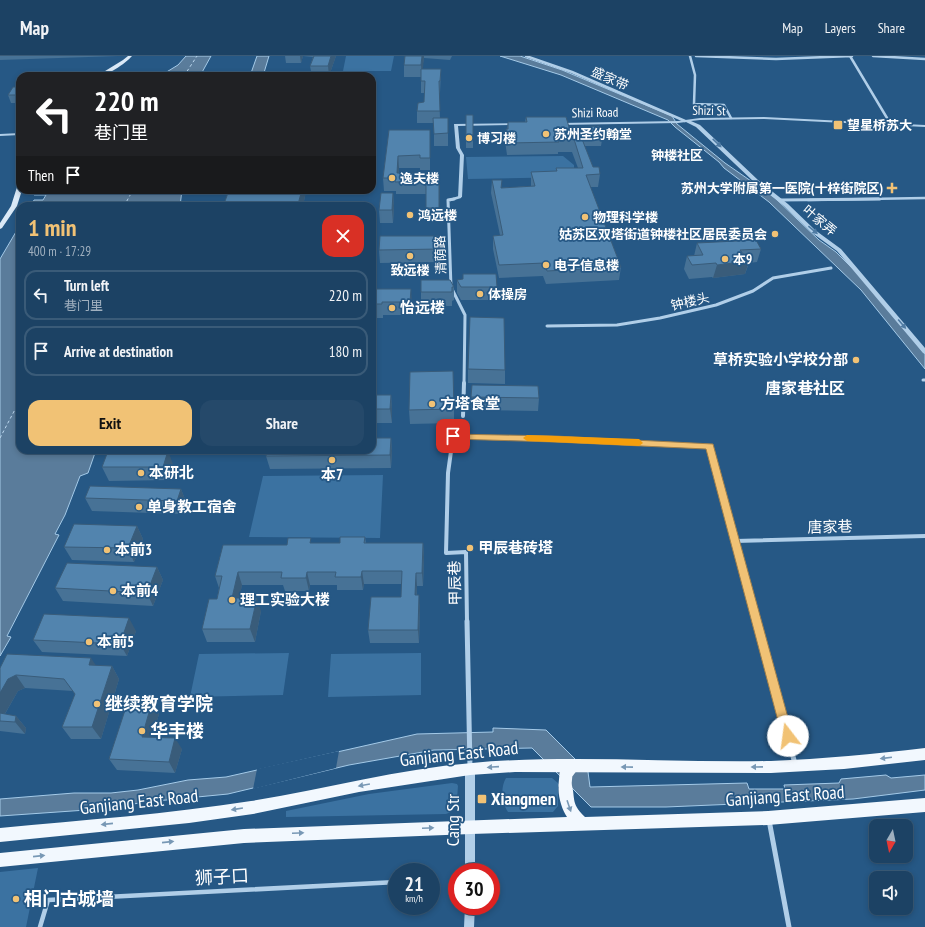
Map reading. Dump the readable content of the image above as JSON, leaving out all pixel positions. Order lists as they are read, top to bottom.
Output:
{
  "streets": {
    "main road": ["Ganjiang East Road"],
    "street": [
      "盛家带",
      "Shizi St",
      "叶家弄",
      "清荫路",
      "钟楼头",
      "唐家巷",
      "甲辰巷",
      "Cang Str",
      "狮子口"
    ]
  },
  "crossings": [
    ["盛家带", "Shizi St"],
    ["盛家带", "叶家弄"],
    ["Shizi St", "叶家弄"],
    ["唐家巷", "甲辰巷"],
    ["甲辰巷", "Ganjiang East Road"],
    ["甲辰巷", "Cang Str"],
    ["Ganjiang East Road", "Cang Str"]
  ],
  "one_way": ["叶家弄"],
  "districts": ["钟楼社区", "唐家巷社区"],
  "places": {
    "transit": ["望星桥苏大", "Xiangmen"],
    "other": [
      "苏州圣约翰堂",
      "博习楼",
      "逸夫楼",
      "鸿远楼",
      "物理科学楼",
      "姑苏区双塔街道钟楼社区居民委员会",
      "致远楼",
      "本9",
      "电子信息楼",
      "体操房",
      "怡远楼",
      "草桥实验小学校分部",
      "方塔食堂",
      "本7",
      "本研北",
      "单身教工宿舍",
      "甲辰巷砖塔",
      "本前3",
      "本前4",
      "理工实验大楼",
      "本前5",
      "继续教育学院",
      "华丰楼",
      "相门古城墙"
    ],
    "health": ["苏州大学附属第一医院(十梓街院区)"]
  },
  "north": "bottom",
  "page": {
    "header": "Map",
    "nav": ["Map", "Layers", "Share"],
    "turn": ["220 m", "巷门里"],
    "then": "Then",
    "heading": ["1 min", "400 m · 17:29"],
    "list": [
      {
        "name": "Turn left",
        "note": "巷门里",
        "value": "220 m"
      },
      {
        "name": "Arrive at destination",
        "value": "180 m"
      }
    ],
    "buttons": ["Exit", "Share"],
    "speed": "21 km/h",
    "limit": "30"
  }
}
